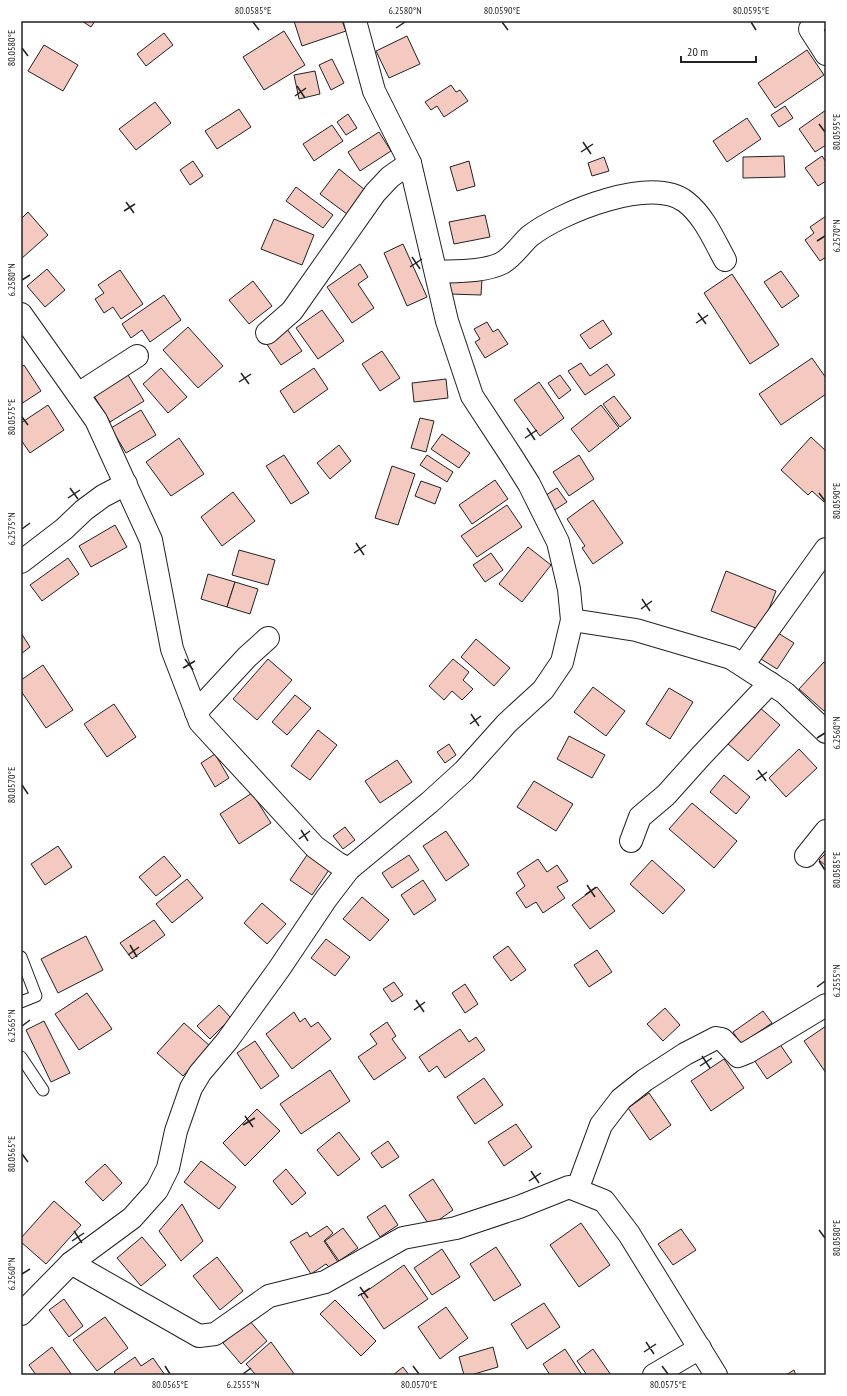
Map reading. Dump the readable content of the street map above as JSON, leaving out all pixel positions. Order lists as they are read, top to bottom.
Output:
{
  "scale_bar": "20 m",
  "coordinates": [
    "80.0585°E",
    "6.2580°N",
    "80.0590°E",
    "80.0595°E",
    "80.0580°E",
    "6.2570°N",
    "80.0575°E",
    "6.2575°N",
    "6.2560°N",
    "80.0570°E",
    "6.2555°N",
    "6.2565°N",
    "80.0565°E"
  ]
}
